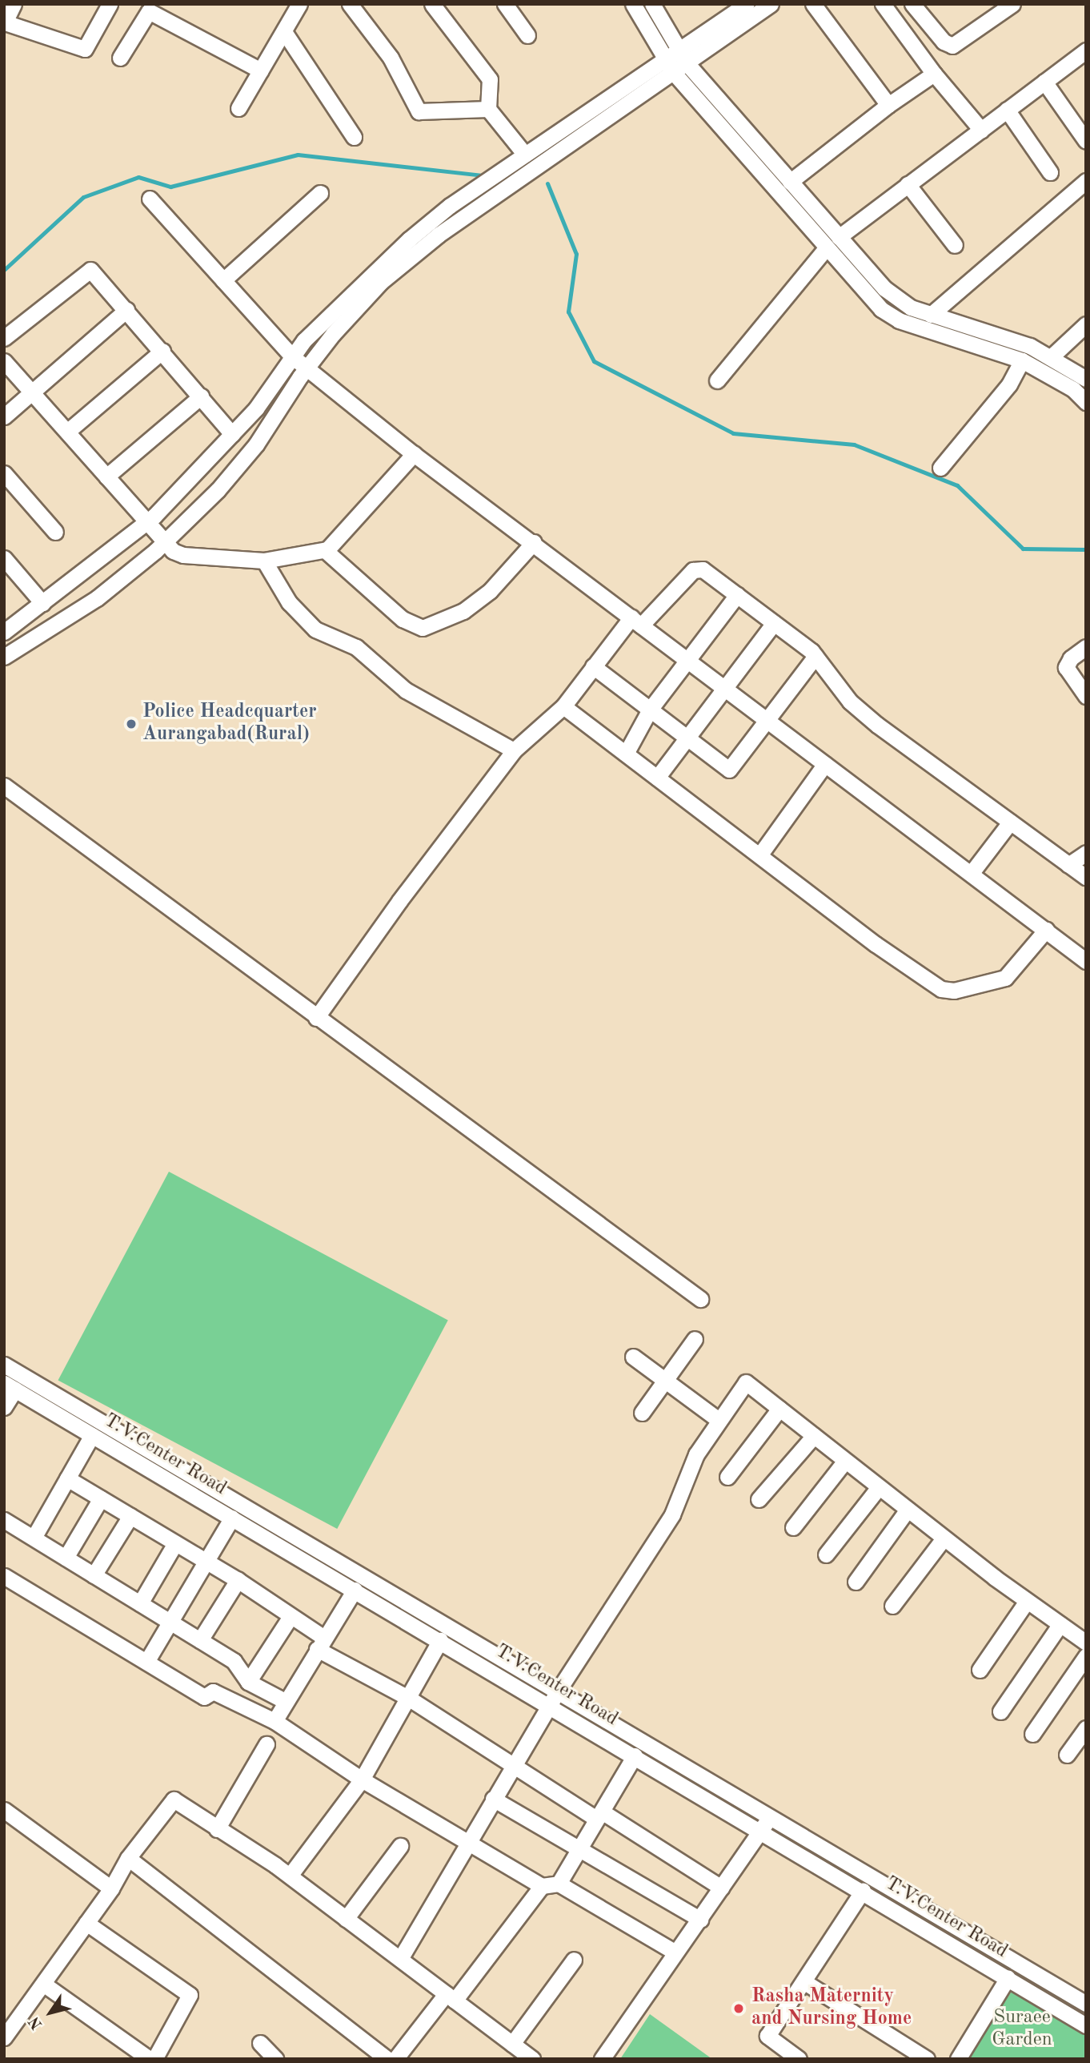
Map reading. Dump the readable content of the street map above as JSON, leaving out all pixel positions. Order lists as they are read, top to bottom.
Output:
{
  "streets": {
    "street": ["T.V.Center Road"]
  },
  "parks": ["Suraee Garden"],
  "places": ["Police Headcquarter Aurangabad(Rural)", "Rasha Maternity and Nursing Home"],
  "north": "bottom left"
}
